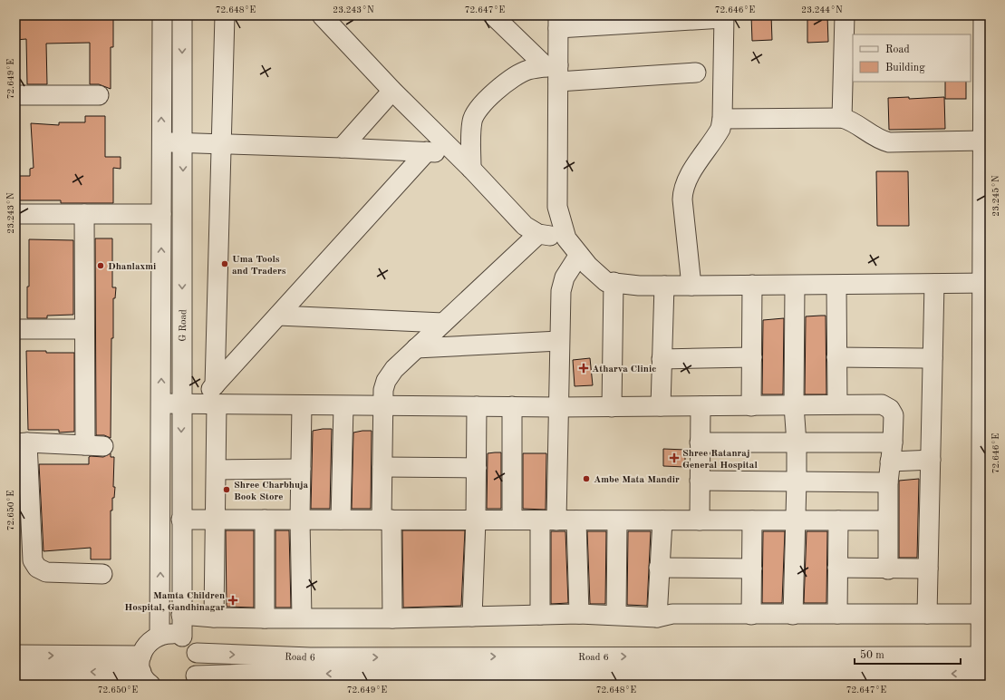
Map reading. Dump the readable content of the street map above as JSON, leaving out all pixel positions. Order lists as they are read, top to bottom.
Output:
{
  "streets": {
    "street": ["G Road", "Road 6"]
  },
  "places": {
    "other": [
      "Uma Tools and Traders",
      "Dhanlaxmi",
      "Ambe Mata Mandir",
      "Shree Charbhuja Book Store"
    ],
    "health": ["Atharva Clinic", "Shree Ratanraj General Hospital", "Mamta Children Hospital, Gandhinagar"]
  },
  "legend": ["Road", "Building"],
  "scale_bar": "50 m",
  "coordinates": [
    "72.648°E",
    "23.243°N",
    "72.647°E",
    "72.646°E",
    "23.244°N",
    "72.649°E",
    "23.245°N",
    "72.650°E"
  ]
}
